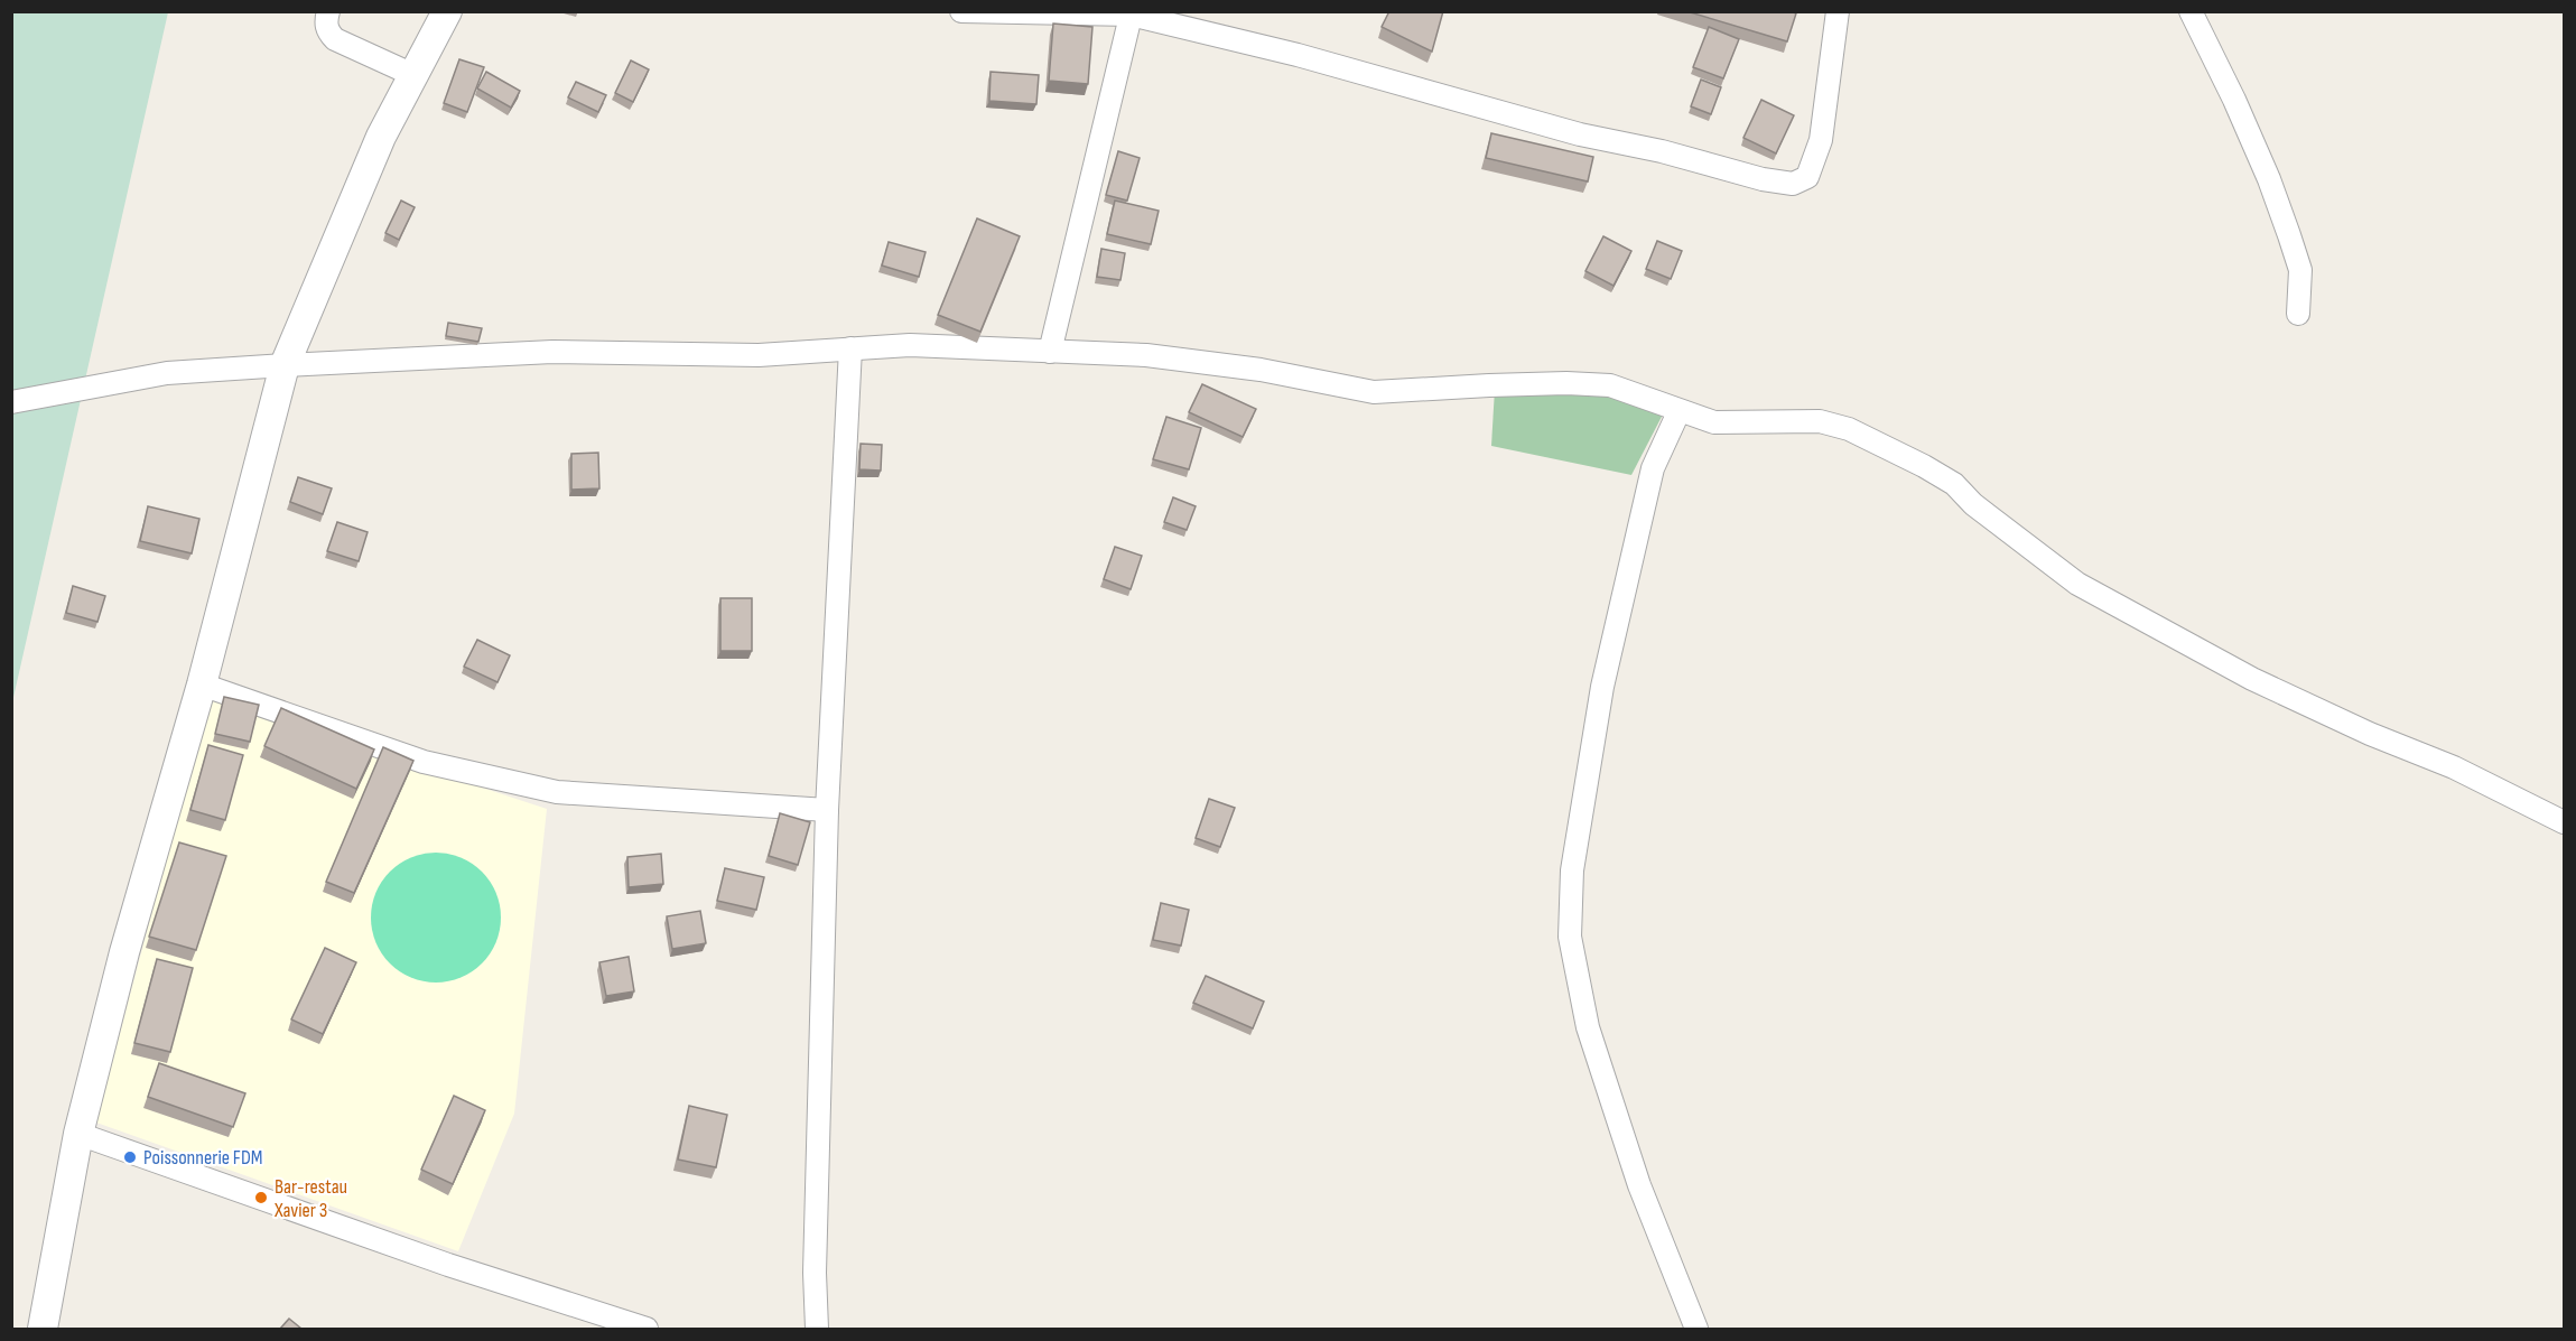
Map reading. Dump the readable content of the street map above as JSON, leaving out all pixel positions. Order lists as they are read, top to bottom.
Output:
{
  "places": ["Poissonnerie FDM", "Bar-restau Xavier 3"]
}
